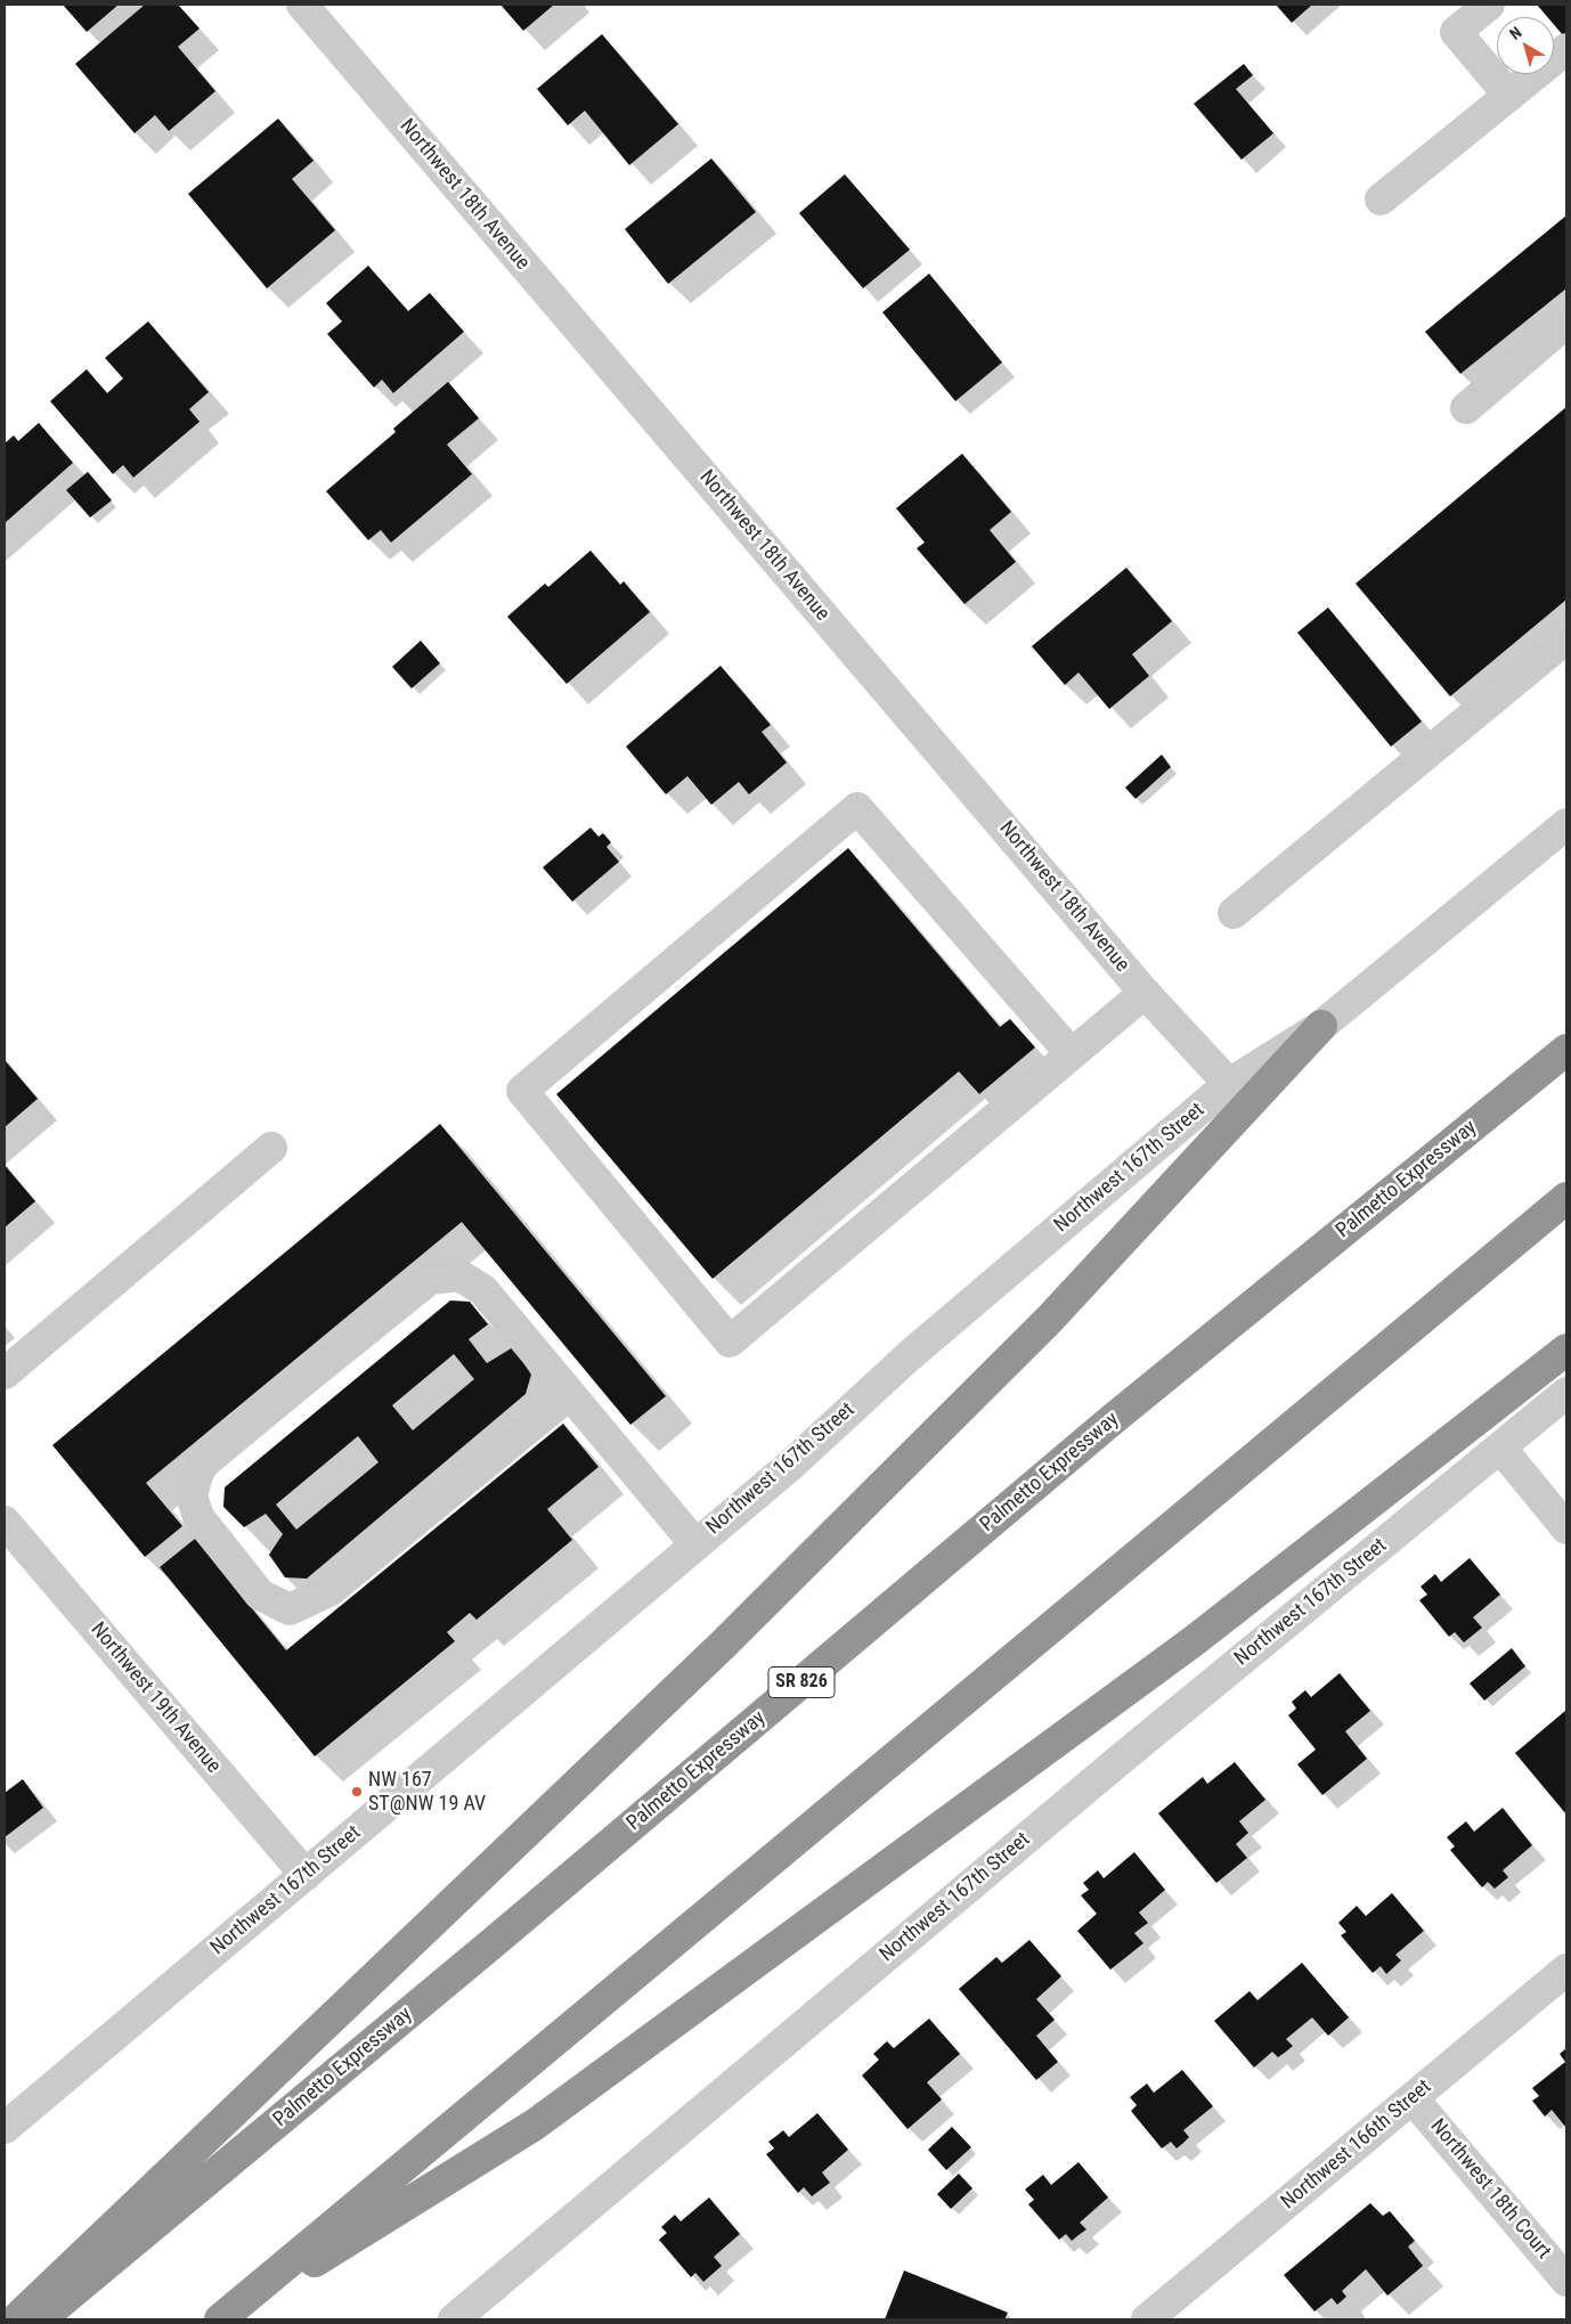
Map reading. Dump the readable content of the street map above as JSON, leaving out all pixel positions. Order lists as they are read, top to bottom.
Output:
{
  "streets": {
    "highway": ["Palmetto Expressway", "SR 826"],
    "street": [
      "Northwest 18th Avenue",
      "Northwest 167th Street",
      "Northwest 19th Avenue",
      "Northwest 166th Street",
      "Northwest 18th Court"
    ]
  },
  "crossings": [
    ["Northwest 18th Avenue", "Northwest 167th Street"],
    ["Northwest 167th Street", "Northwest 19th Avenue"],
    ["Northwest 166th Street", "Northwest 18th Court"]
  ],
  "places": ["NW 167 ST@NW 19 AV"],
  "north": "top left"
}
